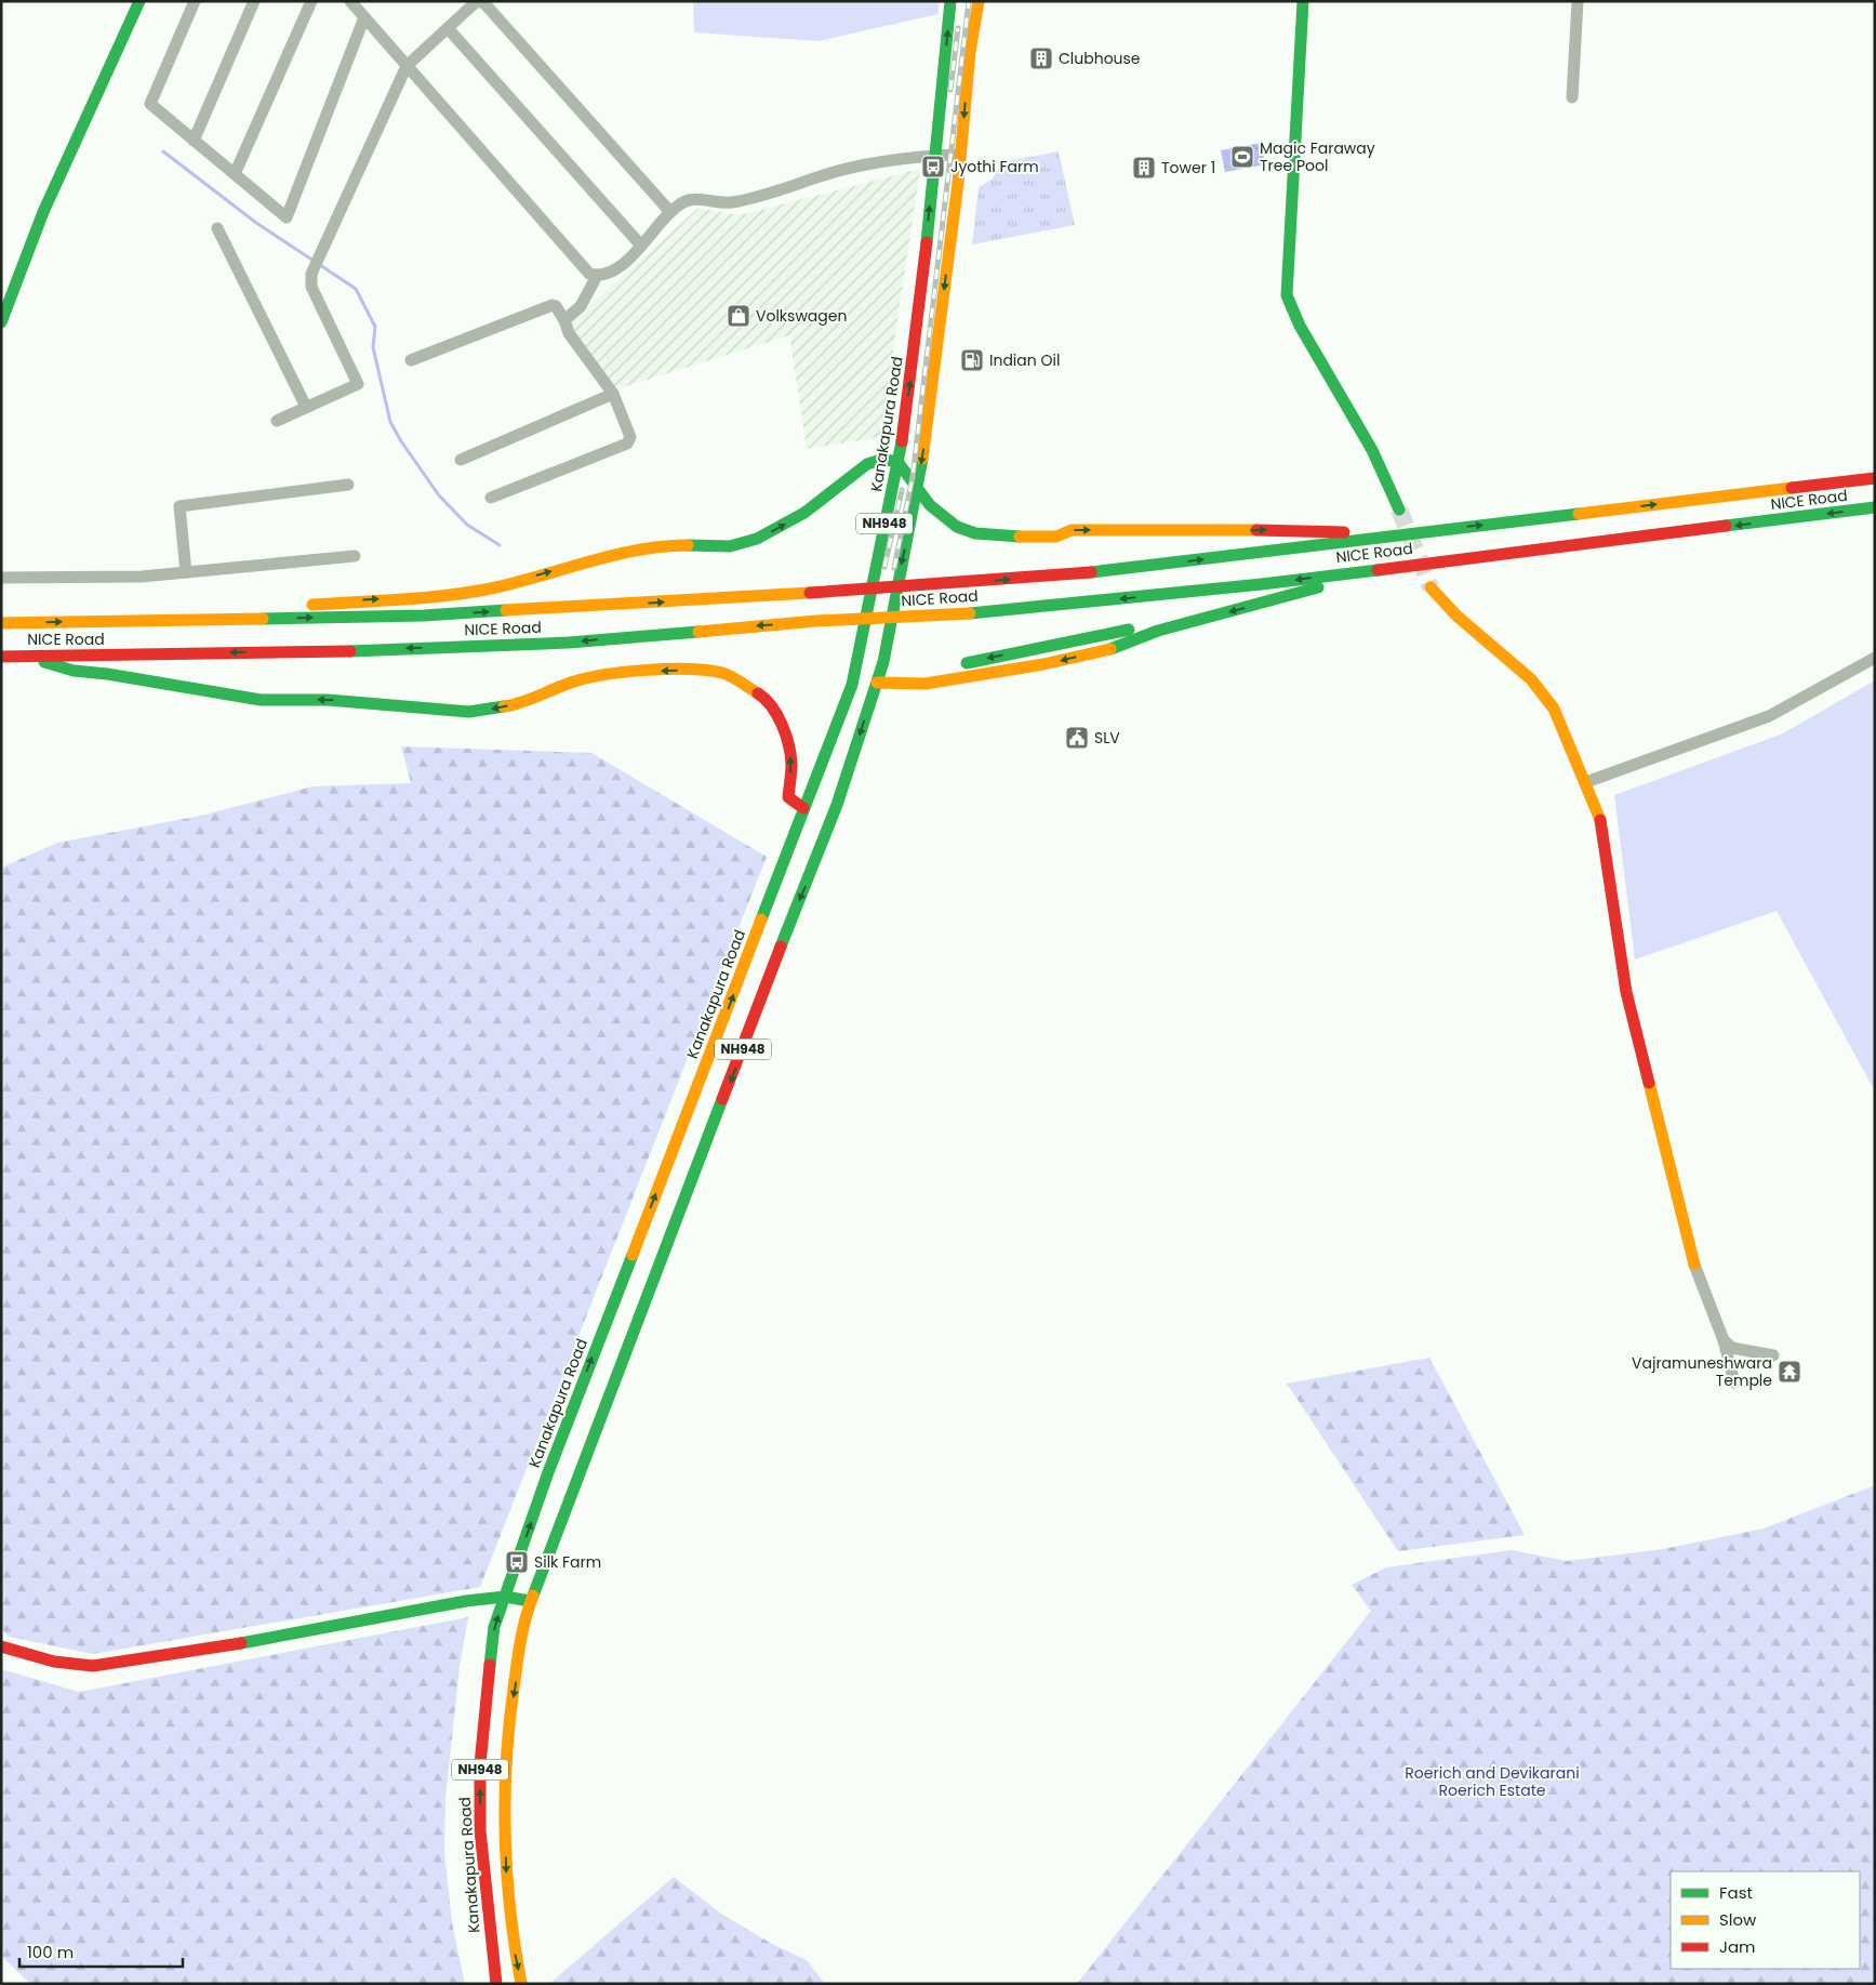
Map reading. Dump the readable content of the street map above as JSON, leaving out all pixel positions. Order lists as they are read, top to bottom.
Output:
{
  "streets": {
    "main road": ["Kanakapura Road", "NICE Road", "NH948"]
  },
  "parks": ["Roerich and Devikarani Roerich Estate"],
  "places": {
    "building": ["Clubhouse", "Tower 1"],
    "sports": ["Magic Faraway Tree Pool"],
    "bus stop": ["Jyothi Farm", "Silk Farm"],
    "shop": ["Volkswagen"],
    "fuel station": ["Indian Oil"],
    "public building": ["SLV"],
    "temple": ["Vajramuneshwara Temple"]
  },
  "legend": ["Fast", "Slow", "Jam"],
  "scale_bar": "100 m"
}
